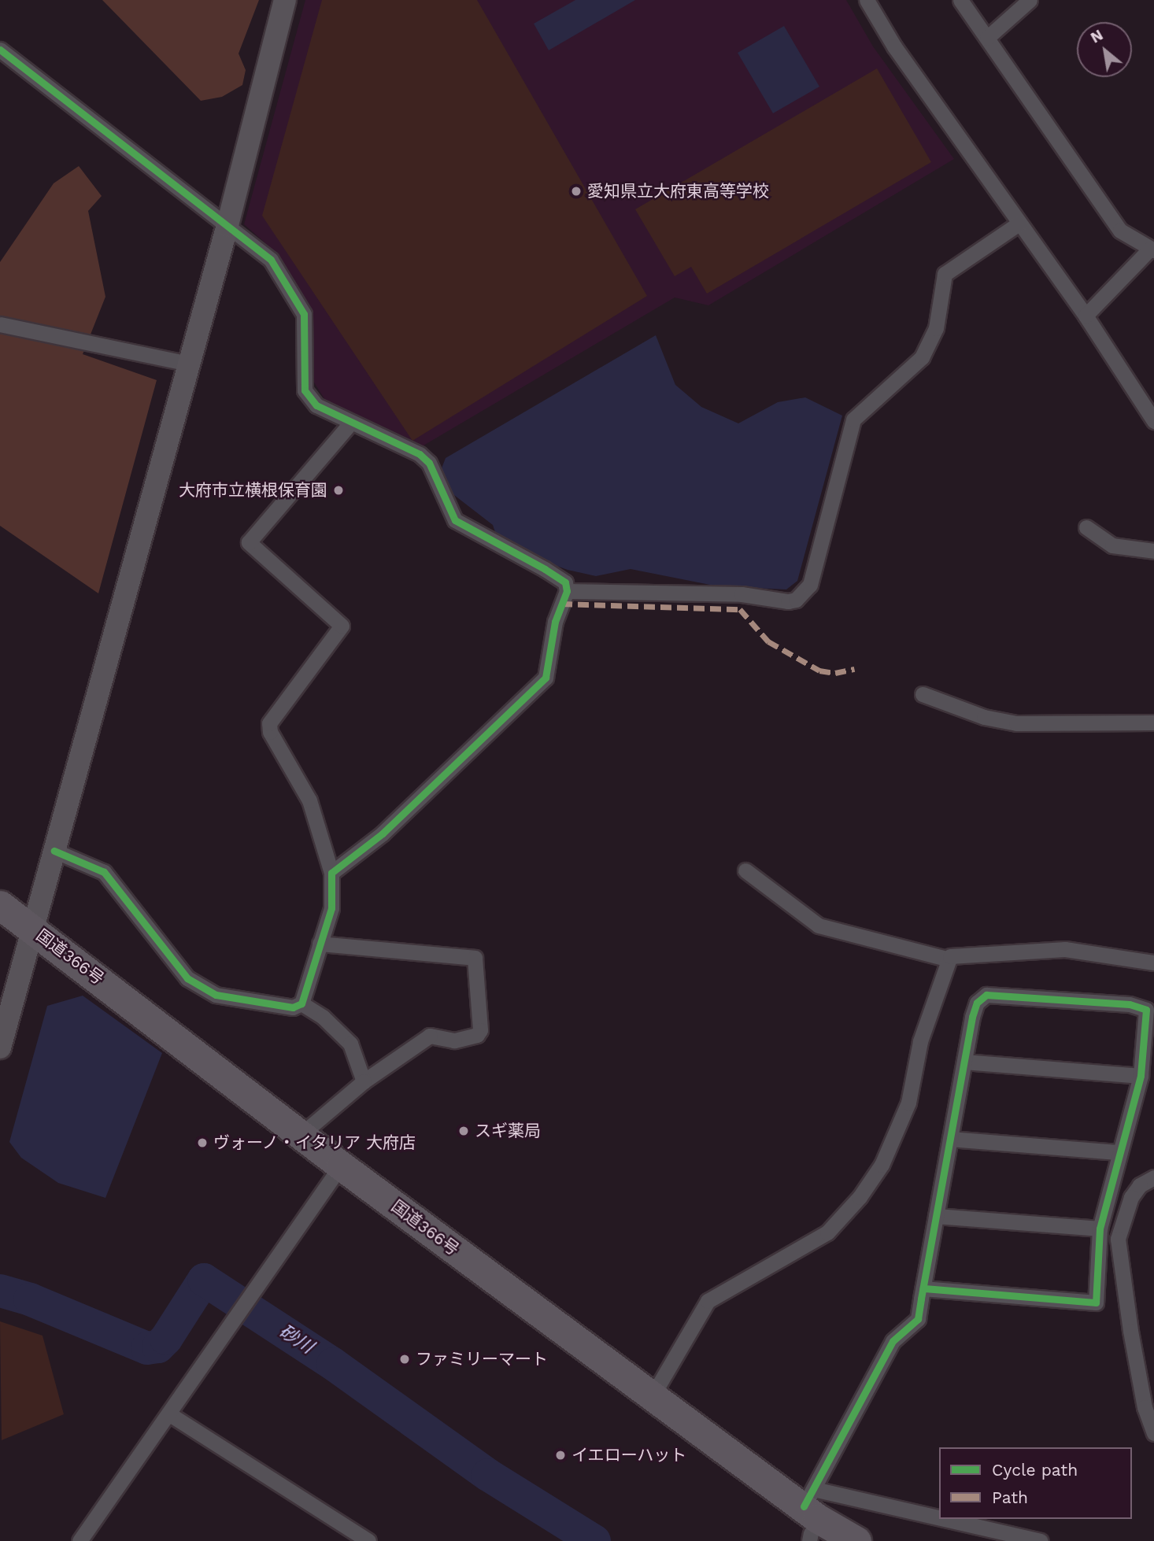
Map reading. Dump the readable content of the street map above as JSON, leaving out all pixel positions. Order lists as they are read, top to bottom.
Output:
{
  "streets": {
    "highway": ["国道366号"]
  },
  "water": ["砂川"],
  "places": [
    "愛知県立大府東高等学校",
    "大府市立横根保育園",
    "スギ薬局",
    "ヴォーノ・イタリア 大府店",
    "ファミリーマート",
    "イエローハット"
  ],
  "legend": ["Cycle path", "Path"],
  "north": "top left"
}
